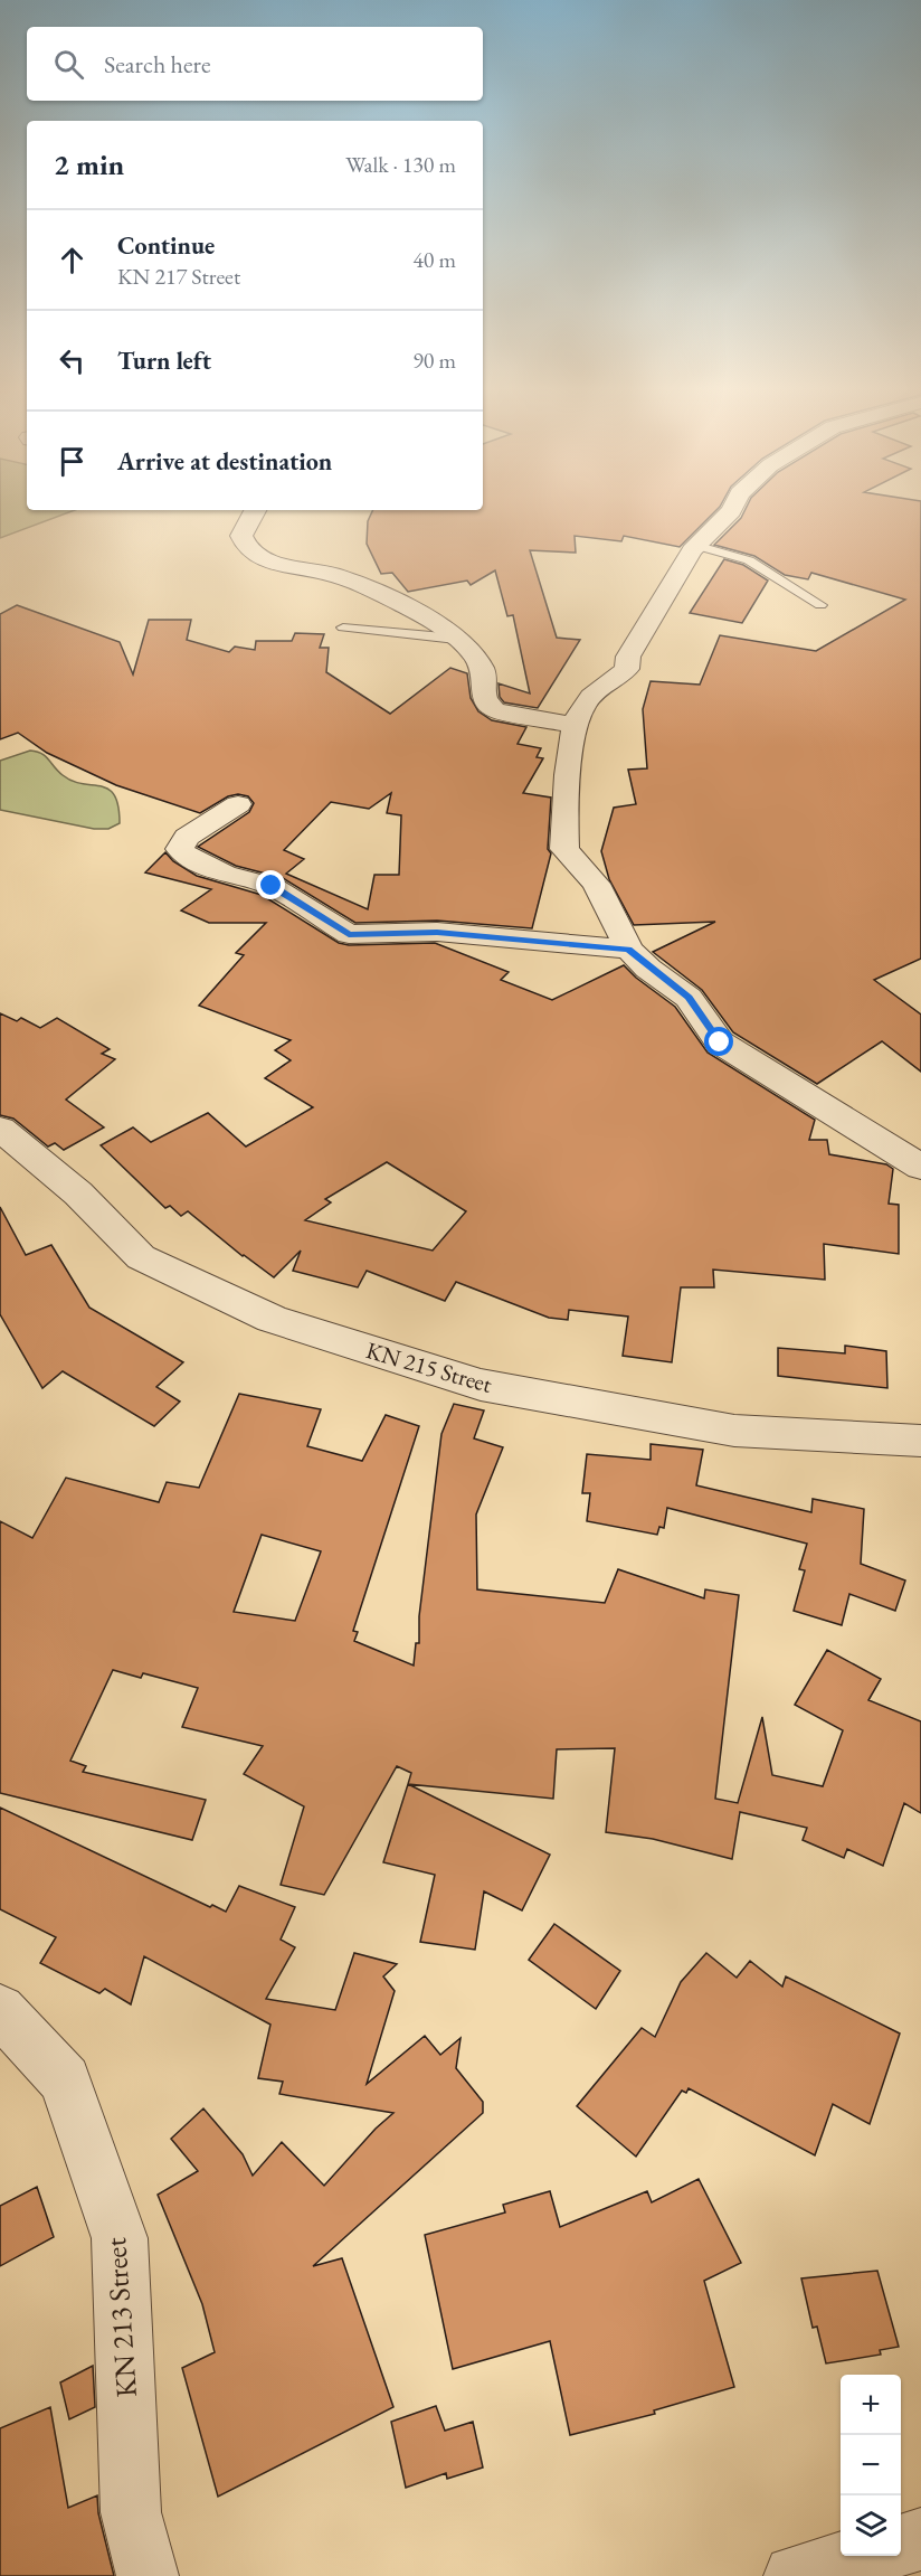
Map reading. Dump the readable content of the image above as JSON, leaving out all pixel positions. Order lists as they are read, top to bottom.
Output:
{
  "streets": {
    "street": ["KN 215 Street", "KN 213 Street"]
  },
  "page": {
    "search": "Search here",
    "heading": ["2 min", "Walk · 130 m"],
    "list": [
      ["Continue", "KN 217 Street", "40 m"],
      ["Turn left", "90 m"],
      "Arrive at destination"
    ],
    "map_buttons": ["+", "−"]
  }
}
